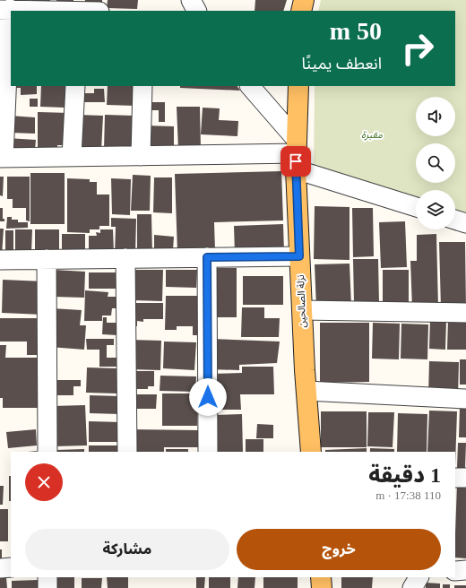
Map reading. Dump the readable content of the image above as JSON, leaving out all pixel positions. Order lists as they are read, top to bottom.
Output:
{
  "streets": {
    "main road": ["نزلة الصالحين"]
  },
  "parks": ["مقبرة"],
  "page": {
    "turn": ["50 m", "انعطف يمينًا"],
    "heading": ["1 دقيقة", "110 m · 17:38"],
    "buttons": ["خروج", "مشاركة"]
  }
}
